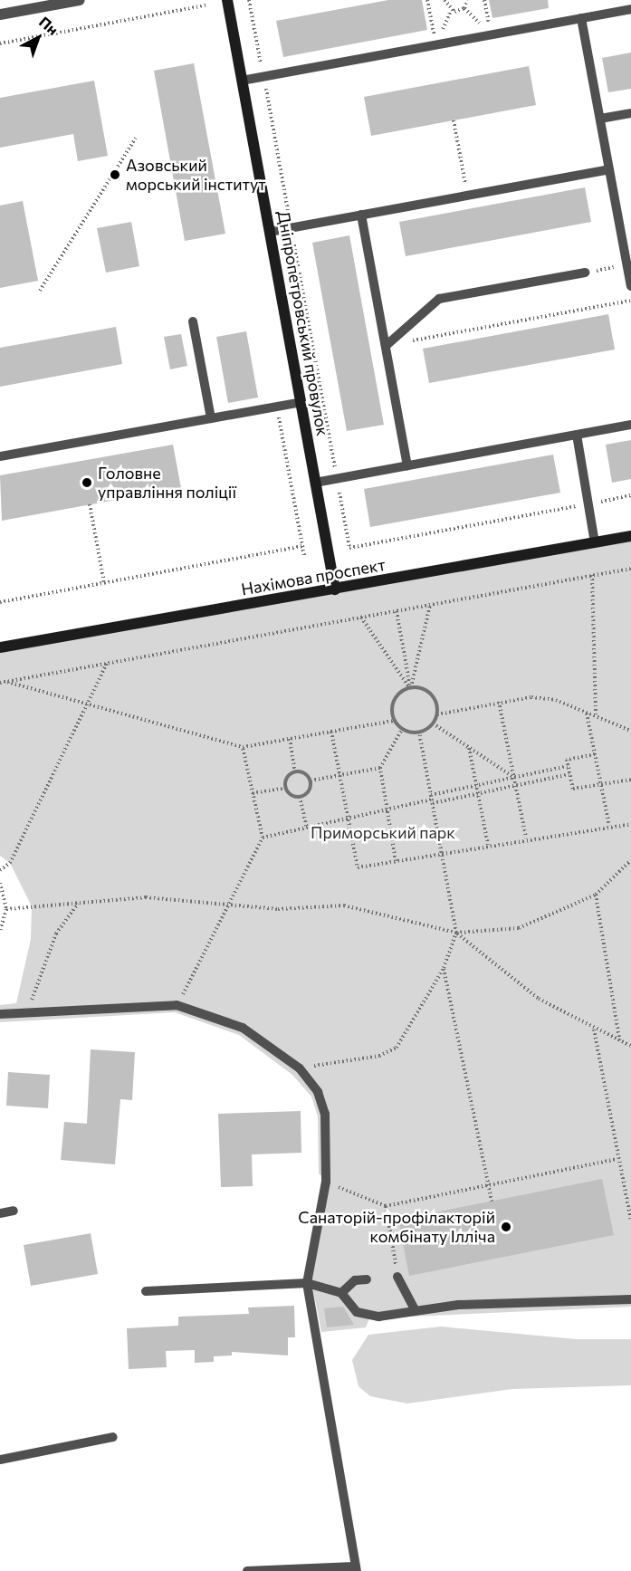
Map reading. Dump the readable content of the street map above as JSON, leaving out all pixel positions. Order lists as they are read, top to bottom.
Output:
{
  "streets": {
    "main road": ["Дніпропетровський провулок", "Нахімова проспект"]
  },
  "crossings": [
    ["Дніпропетровський провулок", "Нахімова проспект"]
  ],
  "parks": ["Приморський парк"],
  "places": ["Азовський морський інститут", "Головне управління поліції", "Санаторій-профілакторій комбінату Ілліча"],
  "north": "top right"
}
